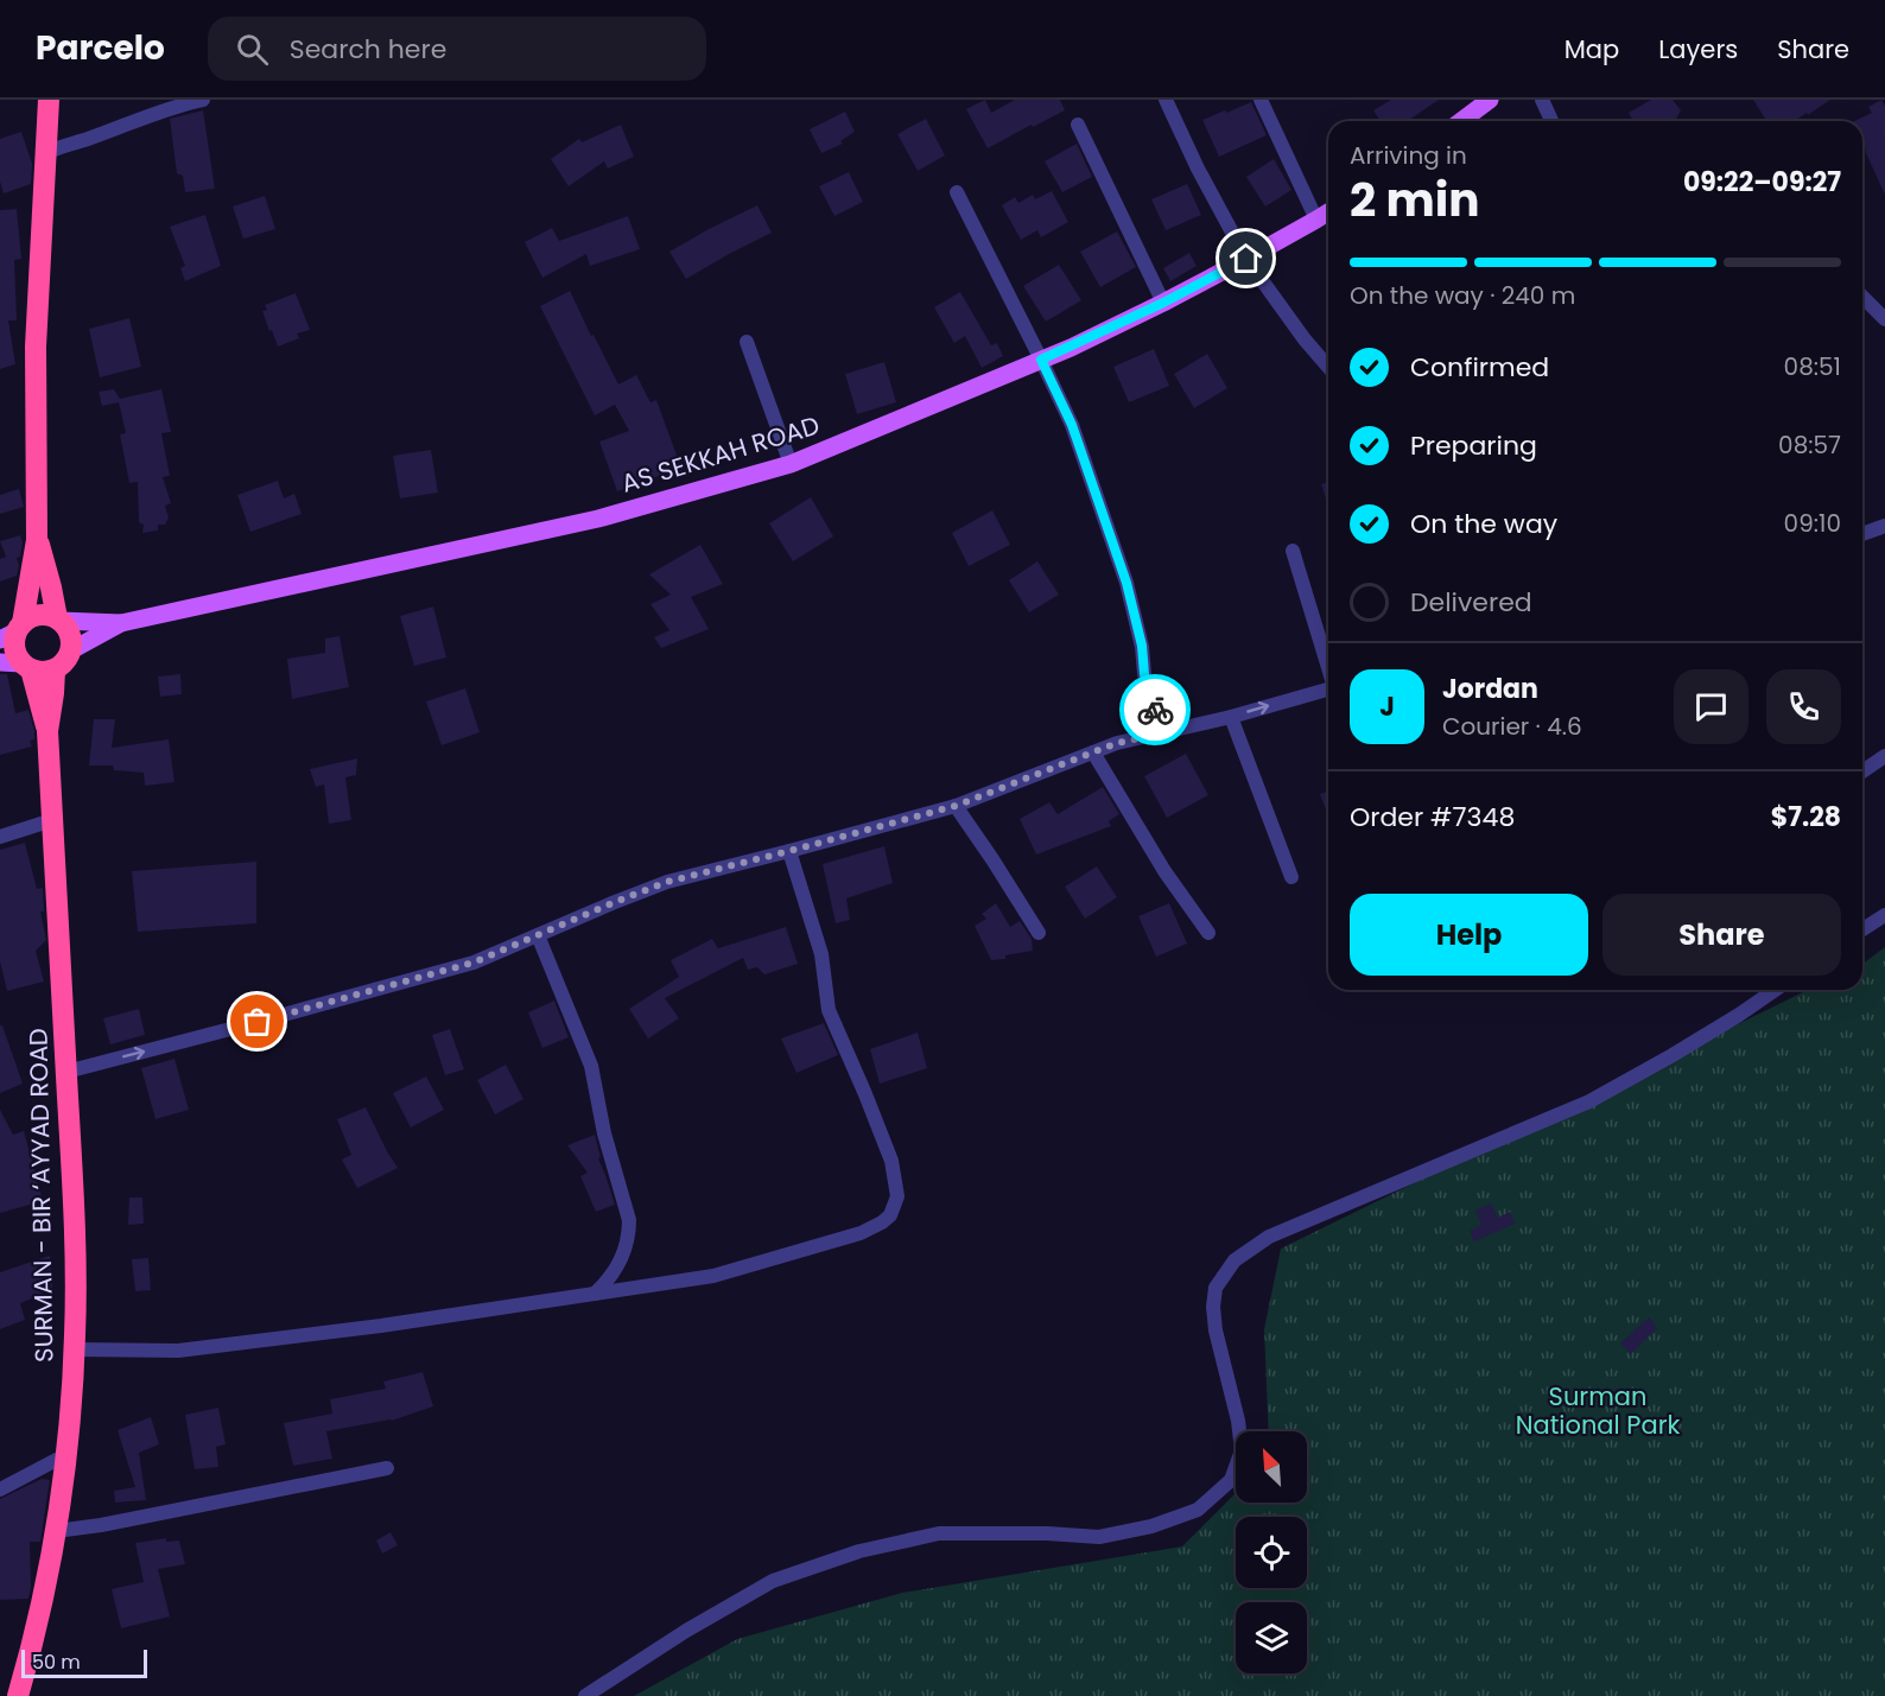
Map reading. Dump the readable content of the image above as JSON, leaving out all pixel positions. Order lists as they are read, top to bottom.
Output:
{
  "streets": {
    "highway": ["SURMAN - BIR ‘AYYAD ROAD"],
    "main road": ["AS SEKKAH ROAD"]
  },
  "parks": ["Surman National Park"],
  "scale_bar": "50 m",
  "north": "top left",
  "page": {
    "header": "Parcelo",
    "search": "Search here",
    "nav": ["Map", "Layers", "Share"],
    "heading": ["2 min", "Arriving in", "09:22–09:27"],
    "panel": [
      "Jordan",
      "Courier · 4.6",
      "Order #7348",
      "$7.28"
    ],
    "bar": "On the way · 240 m",
    "list": [
      ["Confirmed", "08:51"],
      ["Preparing", "08:57"],
      ["On the way", "09:10"],
      "Delivered"
    ],
    "round": "J",
    "buttons": ["Help", "Share"],
    "scale": "50 m"
  }
}
